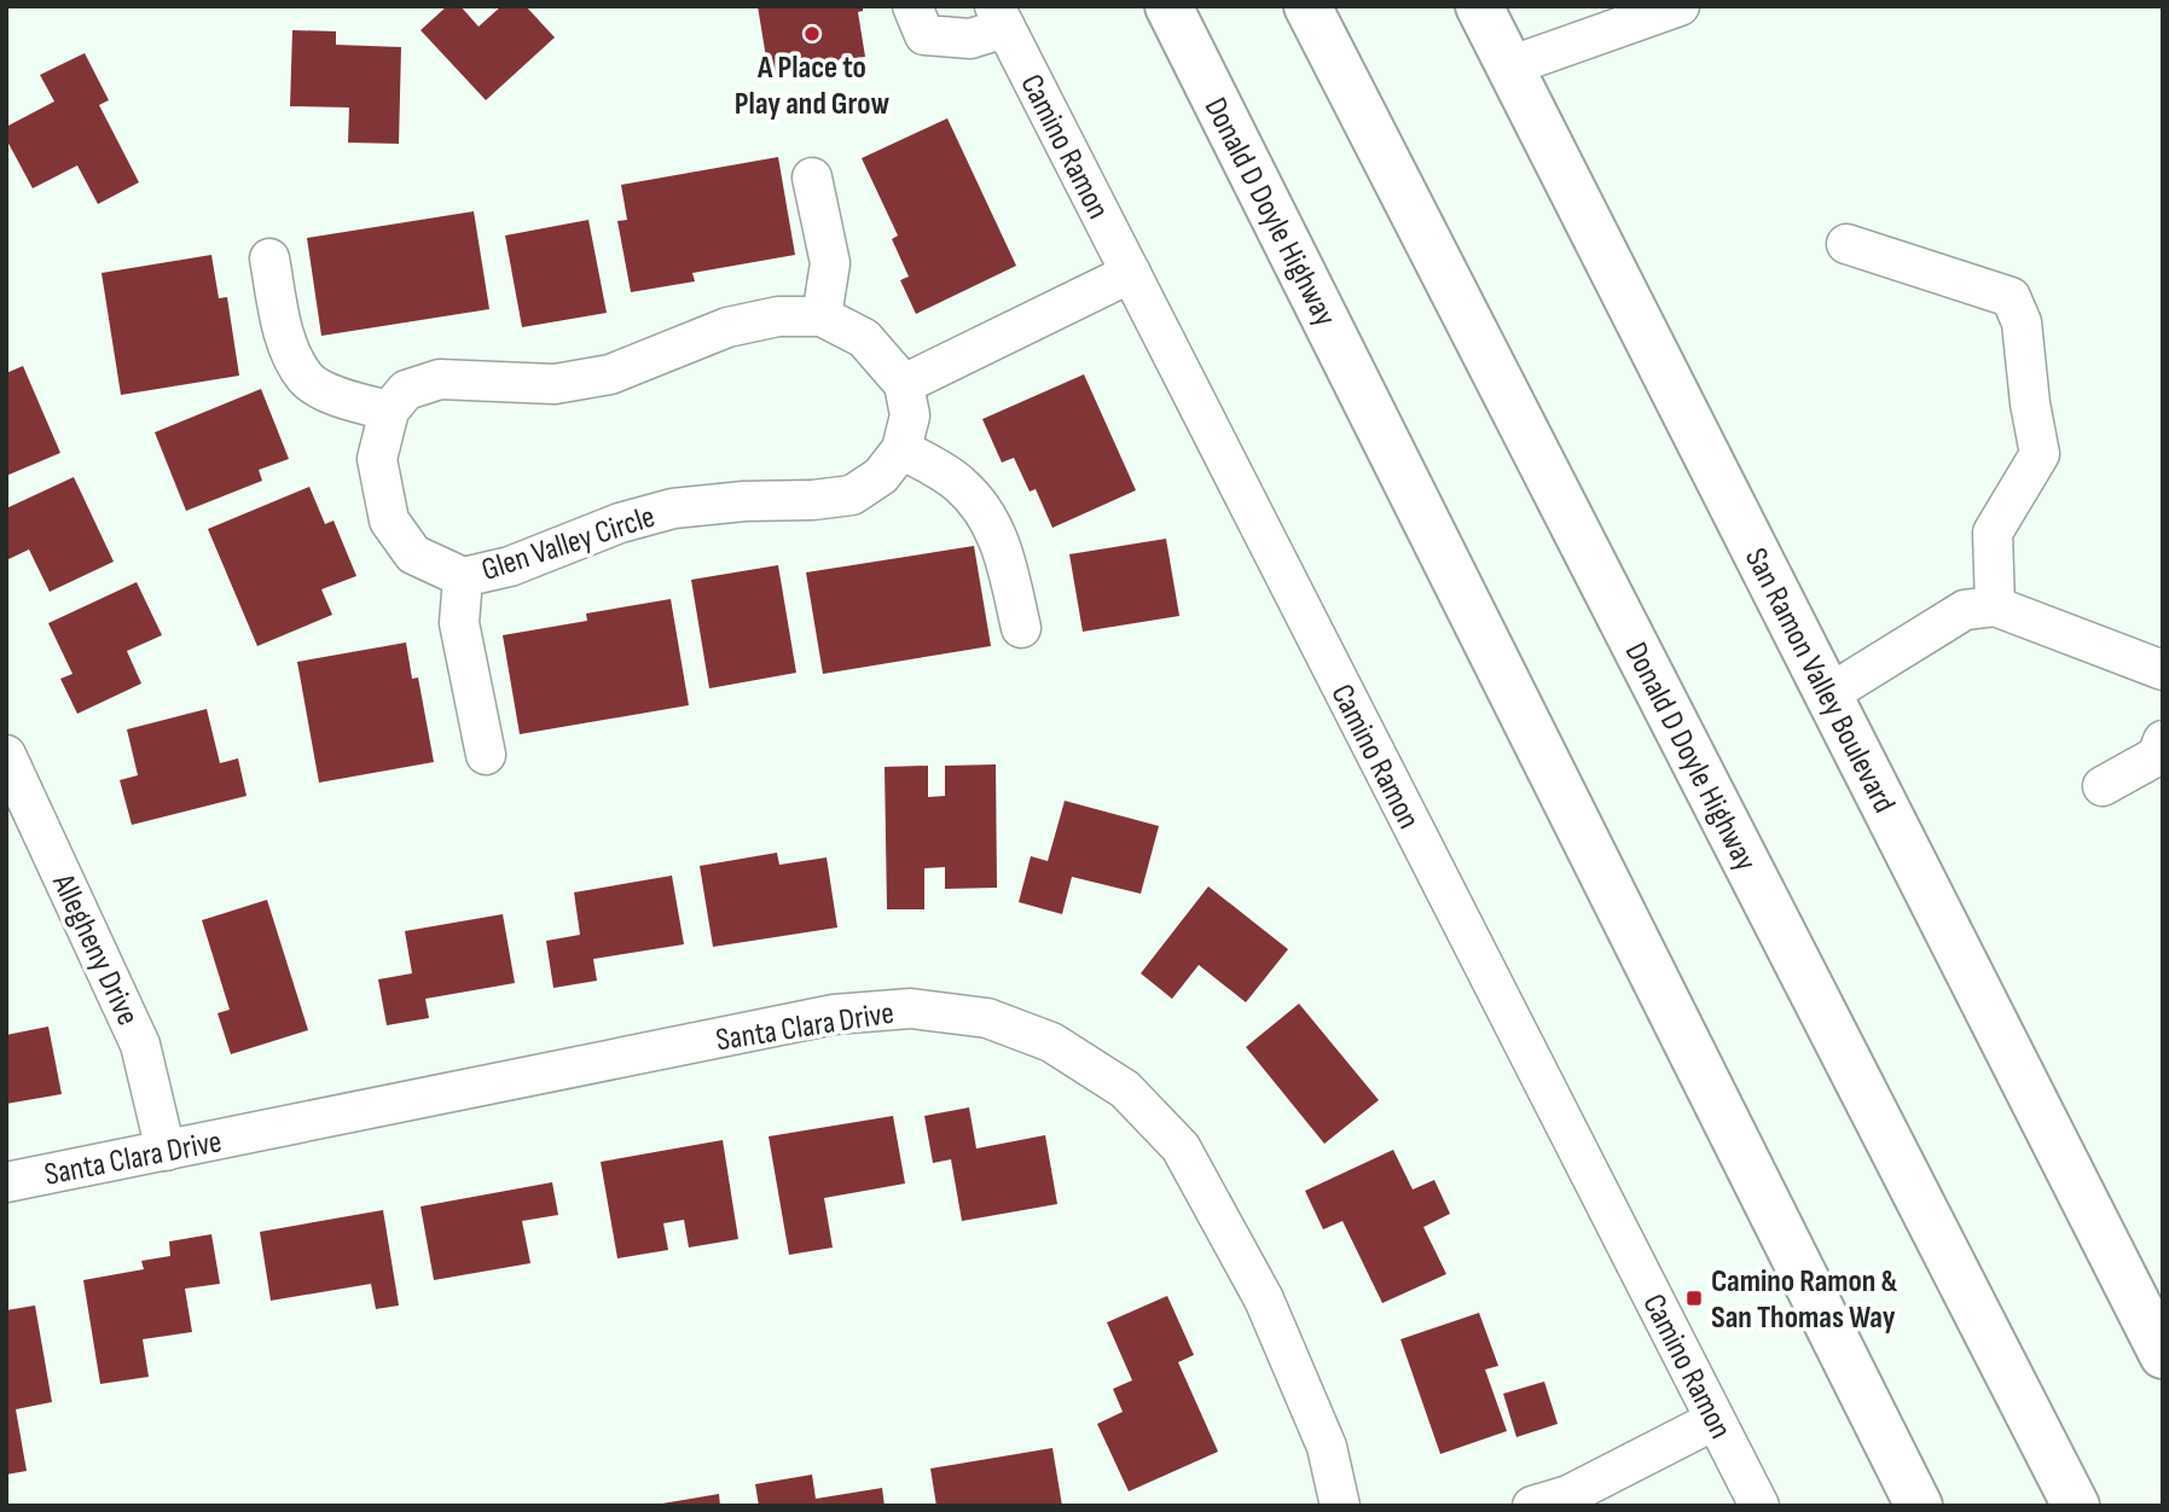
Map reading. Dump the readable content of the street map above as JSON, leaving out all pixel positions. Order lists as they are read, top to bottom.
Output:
{
  "streets": {
    "main road": ["Donald D Doyle Highway", "San Ramon Valley Boulevard"],
    "street": [
      "Camino Ramon",
      "Glen Valley Circle",
      "Allegheny Drive",
      "Santa Clara Drive"
    ]
  },
  "crossings": [
    ["Allegheny Drive", "Santa Clara Drive"]
  ],
  "places": {
    "other": ["A Place to Play and Grow"],
    "transit": ["Camino Ramon & San Thomas Way"]
  }
}
